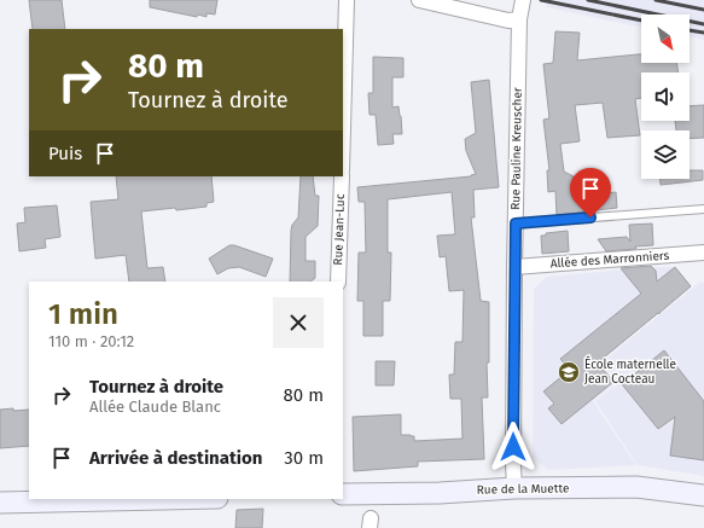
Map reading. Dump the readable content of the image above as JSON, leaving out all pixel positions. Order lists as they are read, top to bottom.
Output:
{
  "streets": {
    "street": [
      "Rue Pauline Kreuscher",
      "Rue Jean-Luc",
      "Allée des Marronniers",
      "Rue de la Muette"
    ]
  },
  "crossings": [
    ["Rue Pauline Kreuscher", "Allée des Marronniers"],
    ["Rue Pauline Kreuscher", "Rue de la Muette"]
  ],
  "places": {
    "school or university": ["École maternelle Jean Cocteau"]
  },
  "north": "bottom right",
  "page": {
    "turn": ["80 m", "Tournez à droite"],
    "then": "Puis",
    "heading": ["1 min", "110 m · 20:12"],
    "list": [
      {
        "name": "Tournez à droite",
        "note": "Allée Claude Blanc",
        "value": "80 m"
      },
      {
        "name": "Arrivée à destination",
        "value": "30 m"
      }
    ]
  }
}
